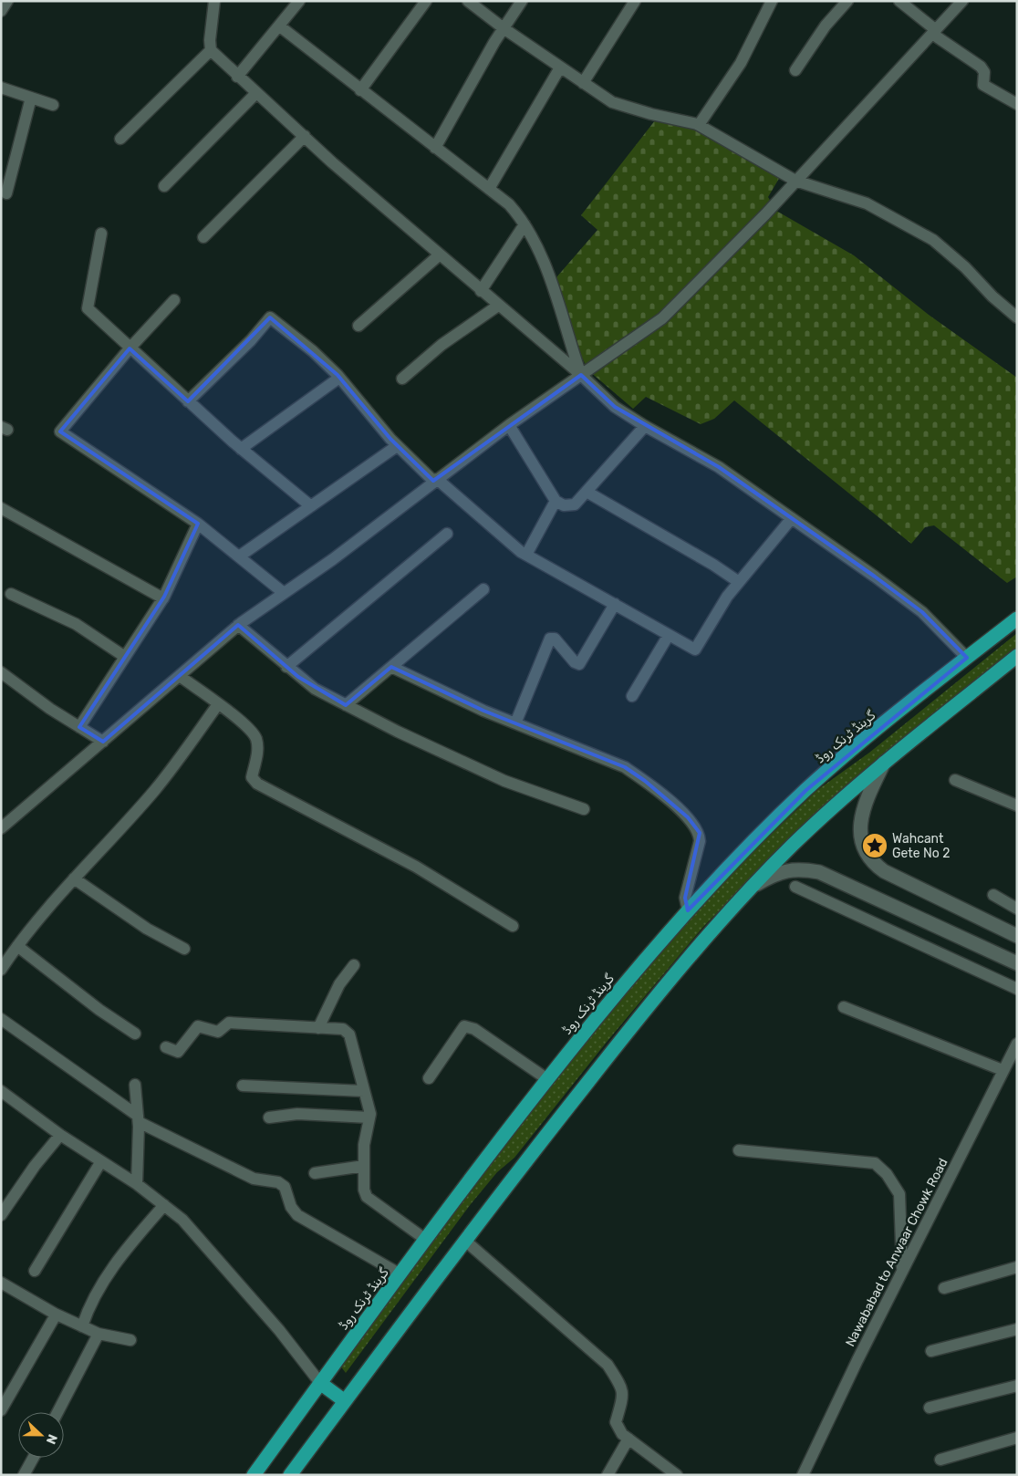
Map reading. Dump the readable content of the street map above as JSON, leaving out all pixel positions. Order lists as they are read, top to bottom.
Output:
{
  "streets": {
    "highway": ["گرینڈ ٹرنک روڈ"],
    "street": ["Nawababad to Anwaar Chowk Road"]
  },
  "places": {
    "place": ["Wahcant Gete No 2"]
  },
  "north": "right"
}
